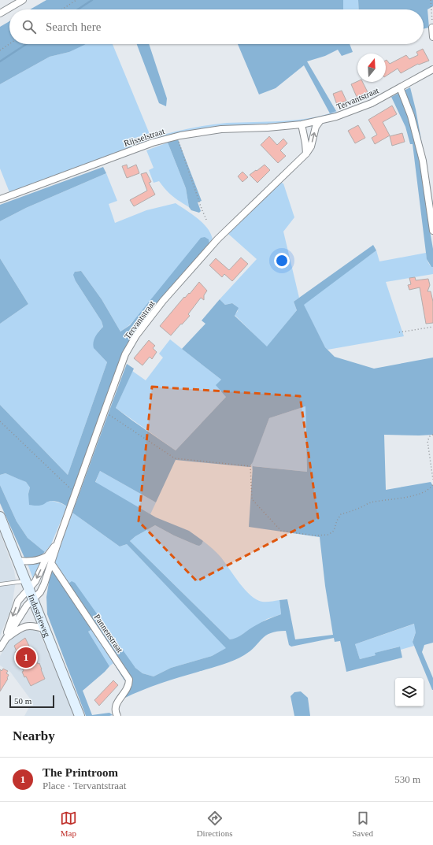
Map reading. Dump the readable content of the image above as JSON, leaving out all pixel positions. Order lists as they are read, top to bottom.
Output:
{
  "streets": {
    "main road": ["Industrieweg"],
    "street": ["Tervantstraat", "Rijsselstraat", "Pannenstraat"]
  },
  "crossings": [
    ["Tervantstraat", "Rijsselstraat"],
    ["Tervantstraat", "Industrieweg"],
    ["Tervantstraat", "Pannenstraat"]
  ],
  "scale_bar": "50 m",
  "north": "top",
  "page": {
    "search": "Search here",
    "pins": "1",
    "scale": "50 m",
    "heading": "Nearby",
    "list": [
      {
        "mark": "1",
        "name": "The Printroom",
        "note": "Place · Tervantstraat",
        "value": "530 m"
      }
    ],
    "nav": ["Map", "Directions", "Saved"]
  }
}
